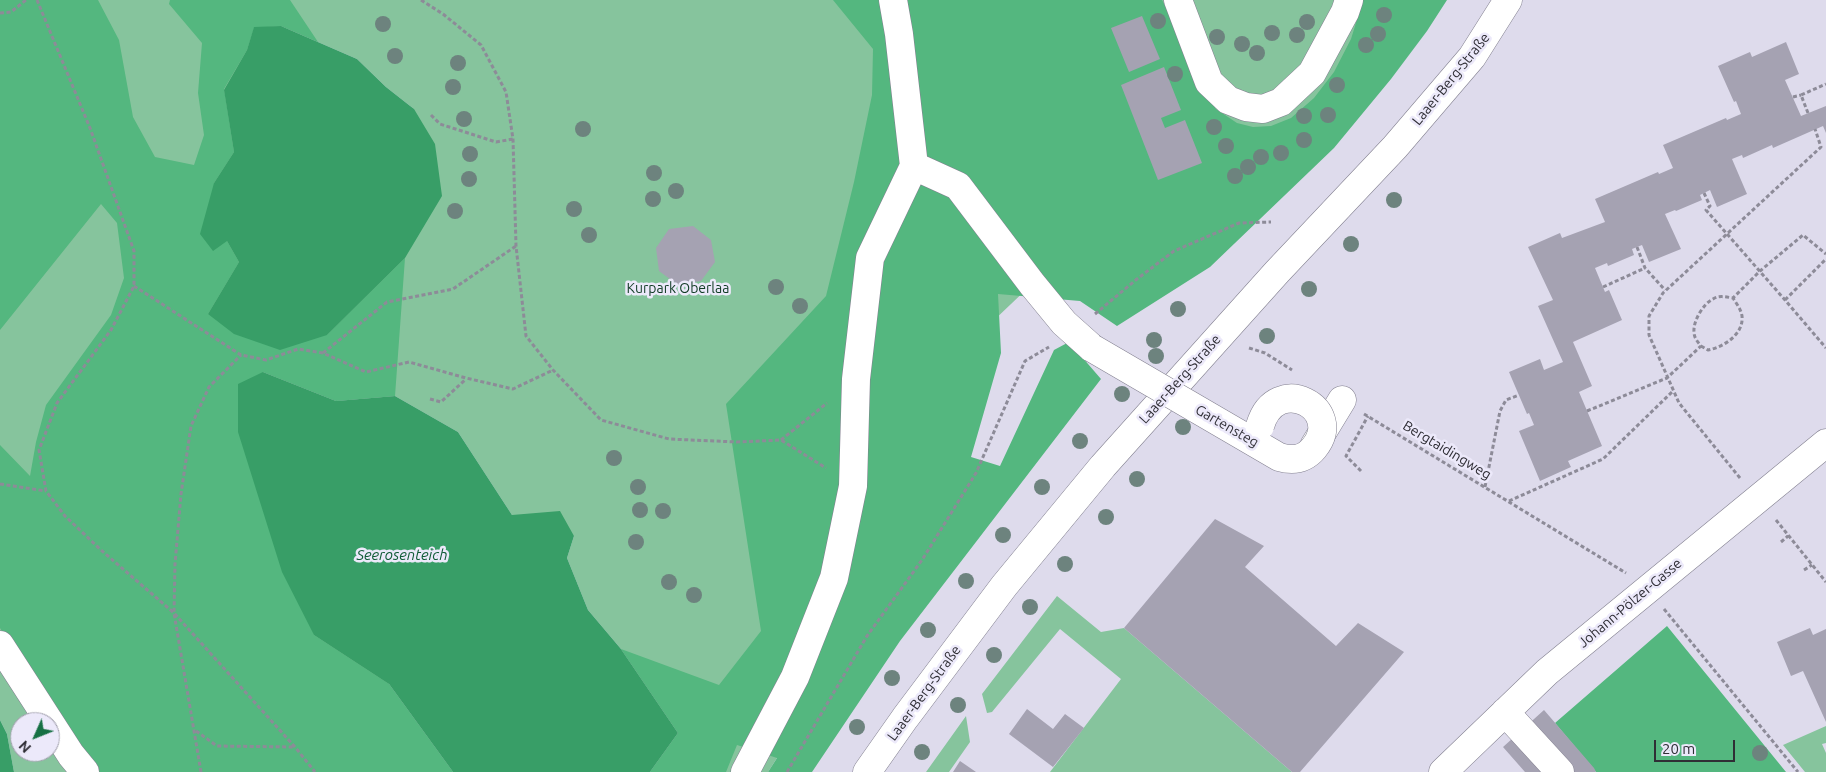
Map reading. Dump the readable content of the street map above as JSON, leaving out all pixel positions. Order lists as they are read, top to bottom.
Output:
{
  "streets": {
    "street": ["Laaer-Berg-Straße", "Gartensteg", "Johann-Pölzer-Gasse"],
    "path": ["Bergtaidingweg"]
  },
  "crossings": [
    ["Gartensteg", "Bergtaidingweg"]
  ],
  "water": ["Seerosenteich"],
  "parks": ["Kurpark Oberlaa"],
  "scale_bar": "20 m",
  "north": "bottom left"
}
